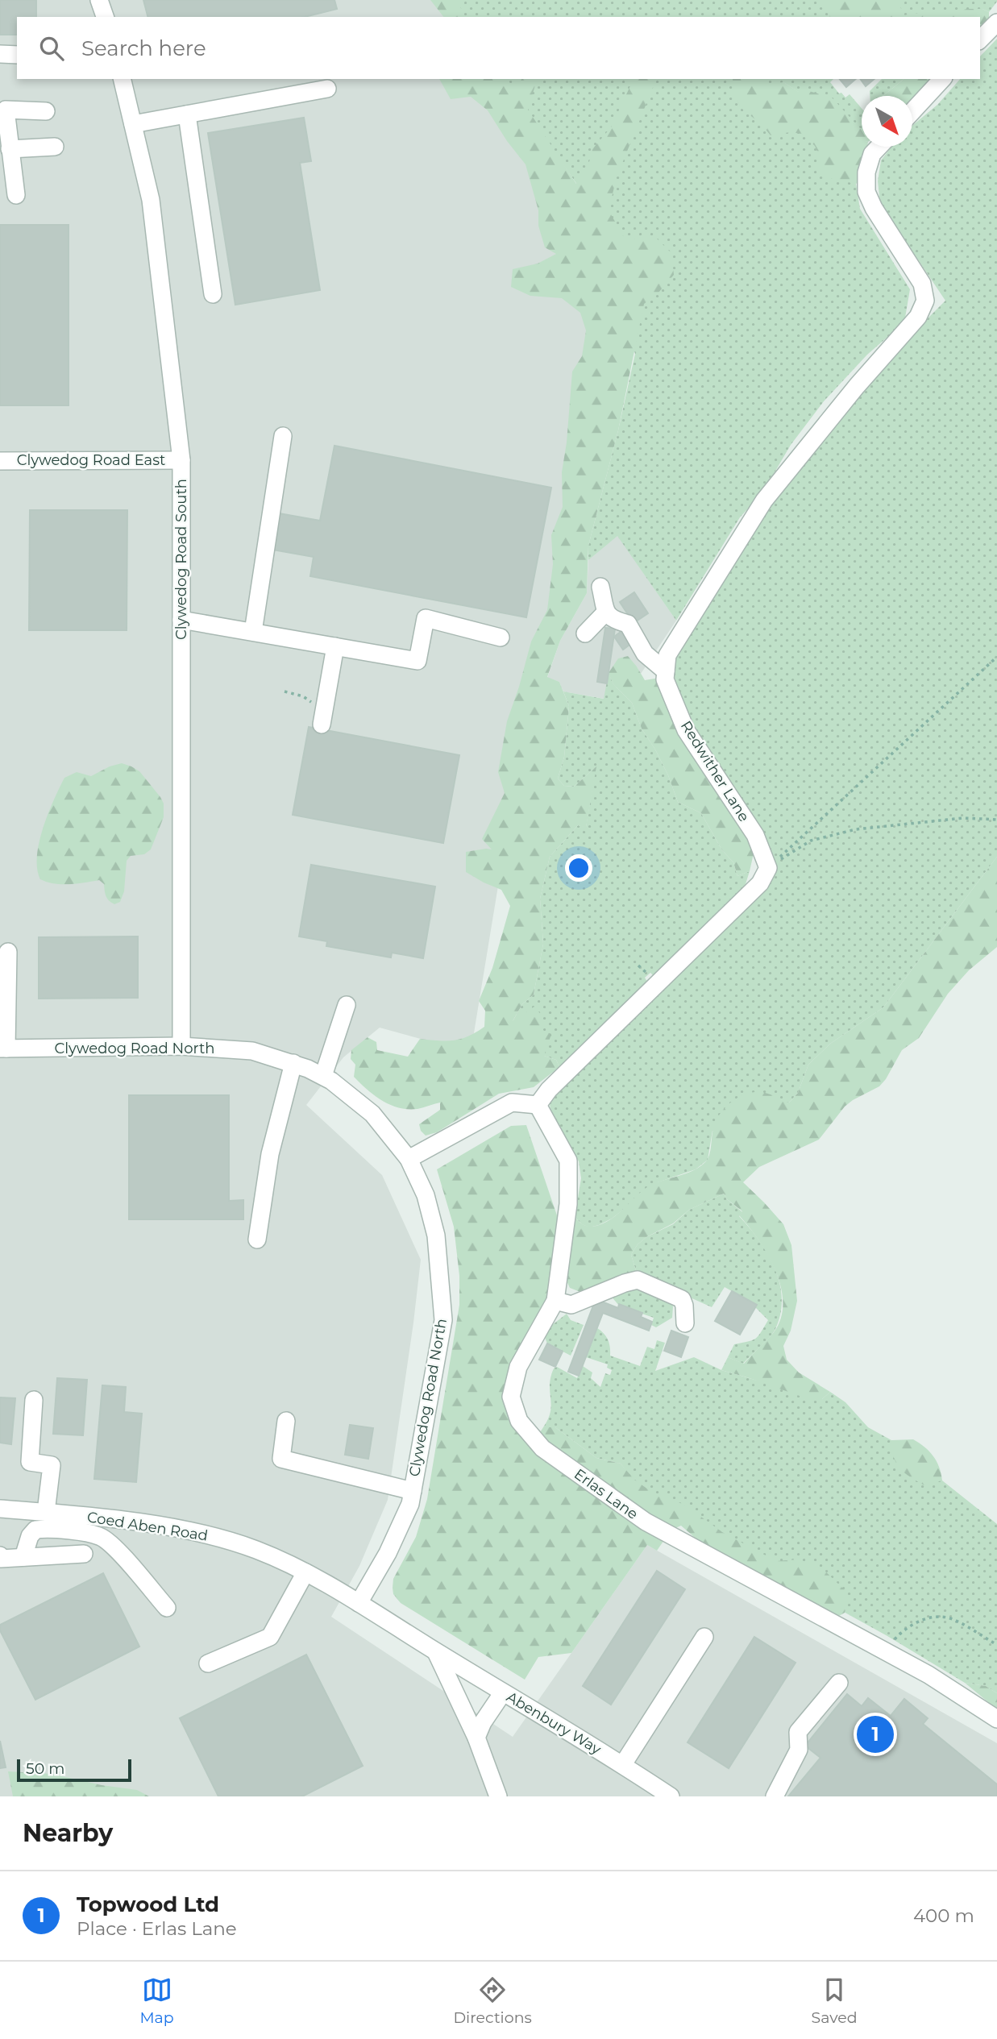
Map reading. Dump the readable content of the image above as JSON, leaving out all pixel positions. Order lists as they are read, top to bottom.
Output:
{
  "streets": {
    "street": [
      "Clywedog Road East",
      "Clywedog Road South",
      "Redwither Lane",
      "Clywedog Road North",
      "Erlas Lane",
      "Coed Aben Road",
      "Abenbury Way"
    ]
  },
  "crossings": [
    ["Clywedog Road East", "Clywedog Road South"],
    ["Clywedog Road South", "Clywedog Road North"],
    ["Clywedog Road North", "Coed Aben Road"],
    ["Coed Aben Road", "Abenbury Way"]
  ],
  "scale_bar": "50 m",
  "north": "bottom right",
  "page": {
    "search": "Search here",
    "pins": "1",
    "scale": "50 m",
    "heading": "Nearby",
    "list": [
      {
        "mark": "1",
        "name": "Topwood Ltd",
        "note": "Place · Erlas Lane",
        "value": "400 m"
      }
    ],
    "nav": ["Map", "Directions", "Saved"]
  }
}
